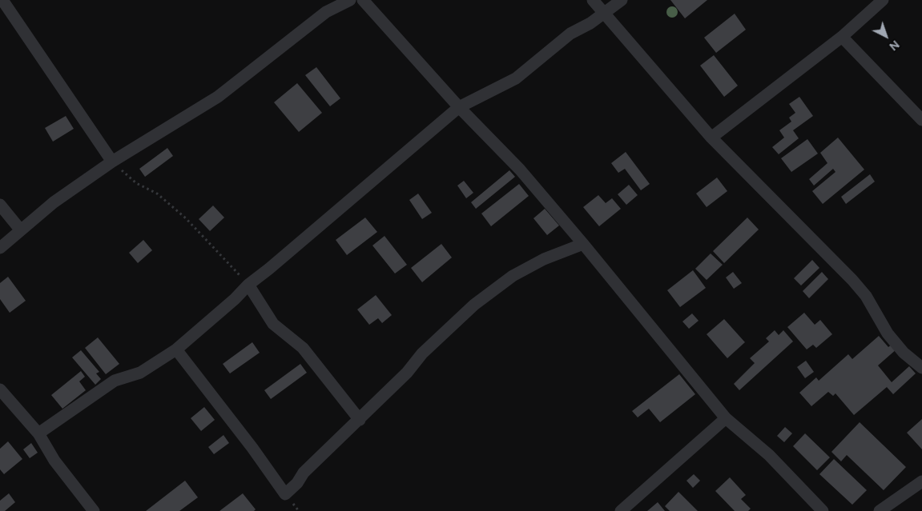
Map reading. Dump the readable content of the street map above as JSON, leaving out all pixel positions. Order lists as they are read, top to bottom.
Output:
{
  "north": "bottom right"
}
